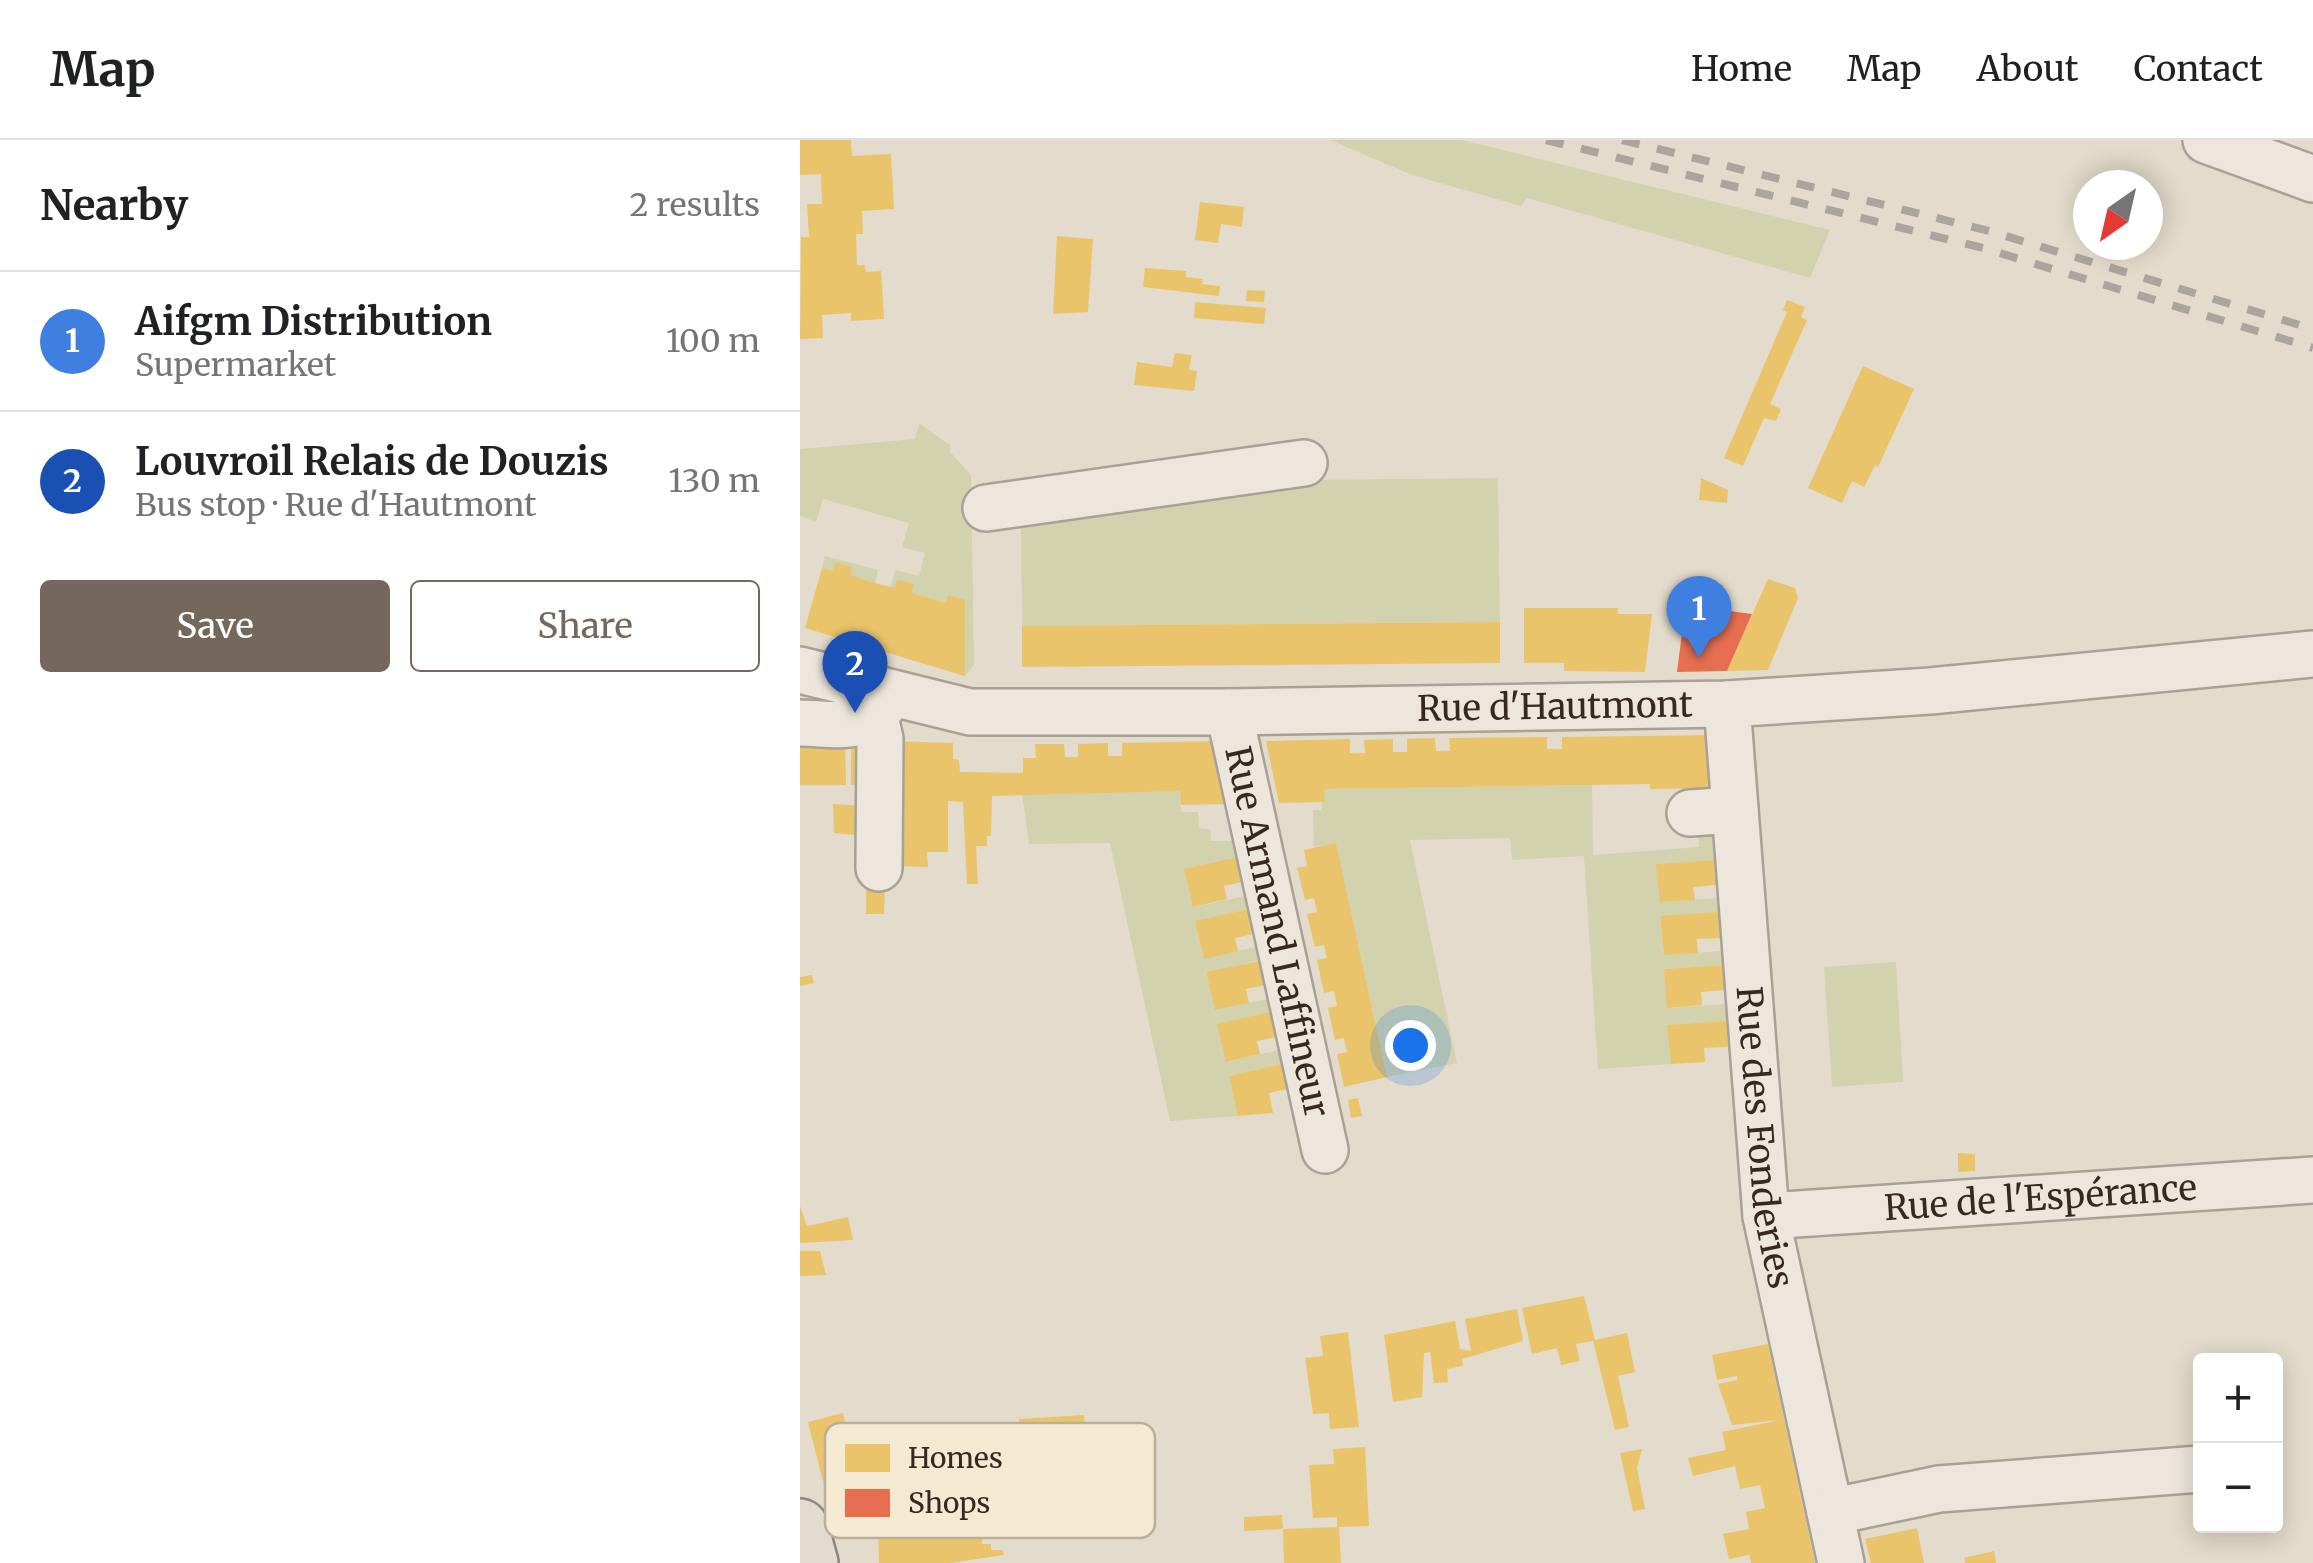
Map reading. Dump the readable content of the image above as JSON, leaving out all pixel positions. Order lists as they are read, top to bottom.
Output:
{
  "streets": {
    "street": [
      "Rue d'Hautmont",
      "Rue Armand Laffineur",
      "Rue des Fonderies",
      "Rue de l'Espérance"
    ]
  },
  "crossings": [
    ["Rue d'Hautmont", "Rue Armand Laffineur"],
    ["Rue d'Hautmont", "Rue des Fonderies"],
    ["Rue des Fonderies", "Rue de l'Espérance"]
  ],
  "legend": ["Homes", "Shops"],
  "north": "bottom left",
  "page": {
    "header": "Map",
    "nav": [
      "Home",
      "Map",
      "About",
      "Contact"
    ],
    "heading": ["Nearby", "2 results"],
    "list": [
      {
        "mark": "1",
        "name": "Aifgm Distribution",
        "note": "Supermarket",
        "value": "100 m"
      },
      {
        "mark": "2",
        "name": "Louvroil Relais de Douzis",
        "note": "Bus stop · Rue d'Hautmont",
        "value": "130 m"
      }
    ],
    "buttons": ["Save", "Share"],
    "pins": ["1", "2"],
    "map_buttons": ["+", "−"]
  }
}
